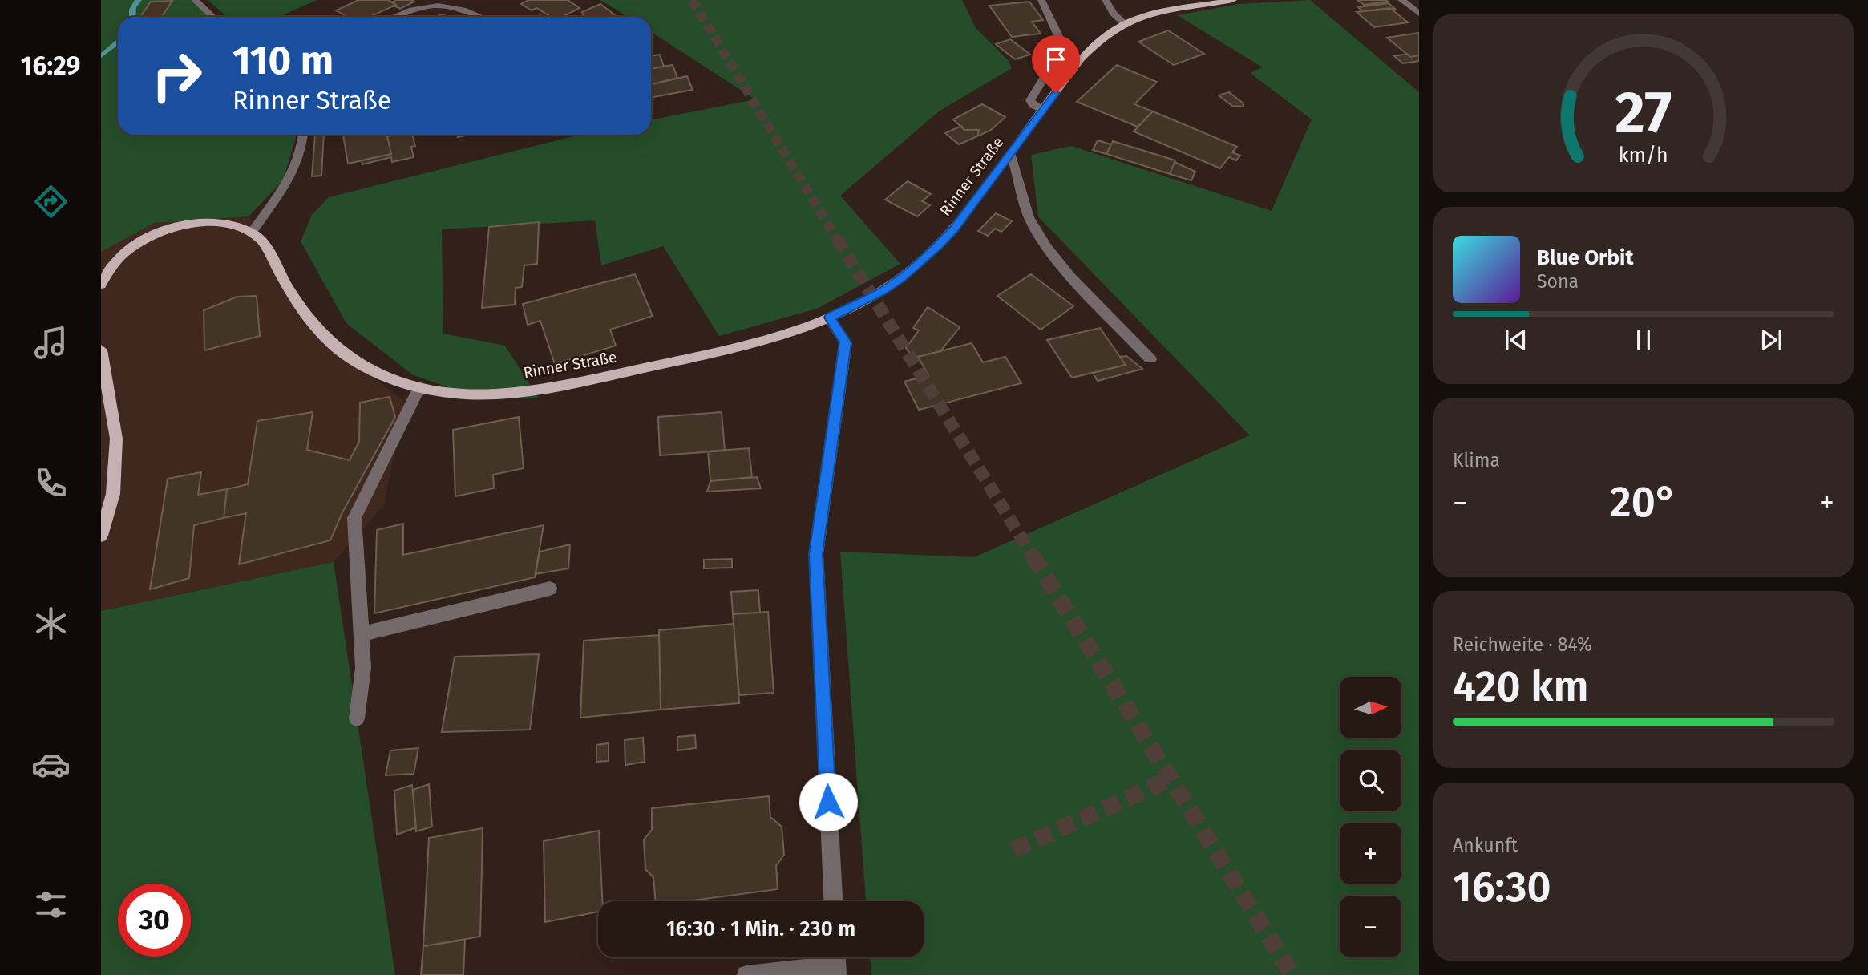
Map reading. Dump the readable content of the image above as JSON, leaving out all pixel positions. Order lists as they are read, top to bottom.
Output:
{
  "streets": {
    "main road": ["Rinner Straße"]
  },
  "north": "right",
  "page": {
    "tabs": "16:29",
    "turn": ["110 m", "Rinner Straße"],
    "song": ["Blue Orbit", "Sona"],
    "tile": [
      "Klima",
      ["Reichweite · 84%", "420 km"],
      ["Ankunft", "16:30"]
    ],
    "heat": ["−", "20°", "+"],
    "map_buttons": ["+", "−"],
    "limit": "30",
    "trip": "16:30 · 1 Min. · 230 m",
    "gauge": ["27", "km/h"]
  }
}
